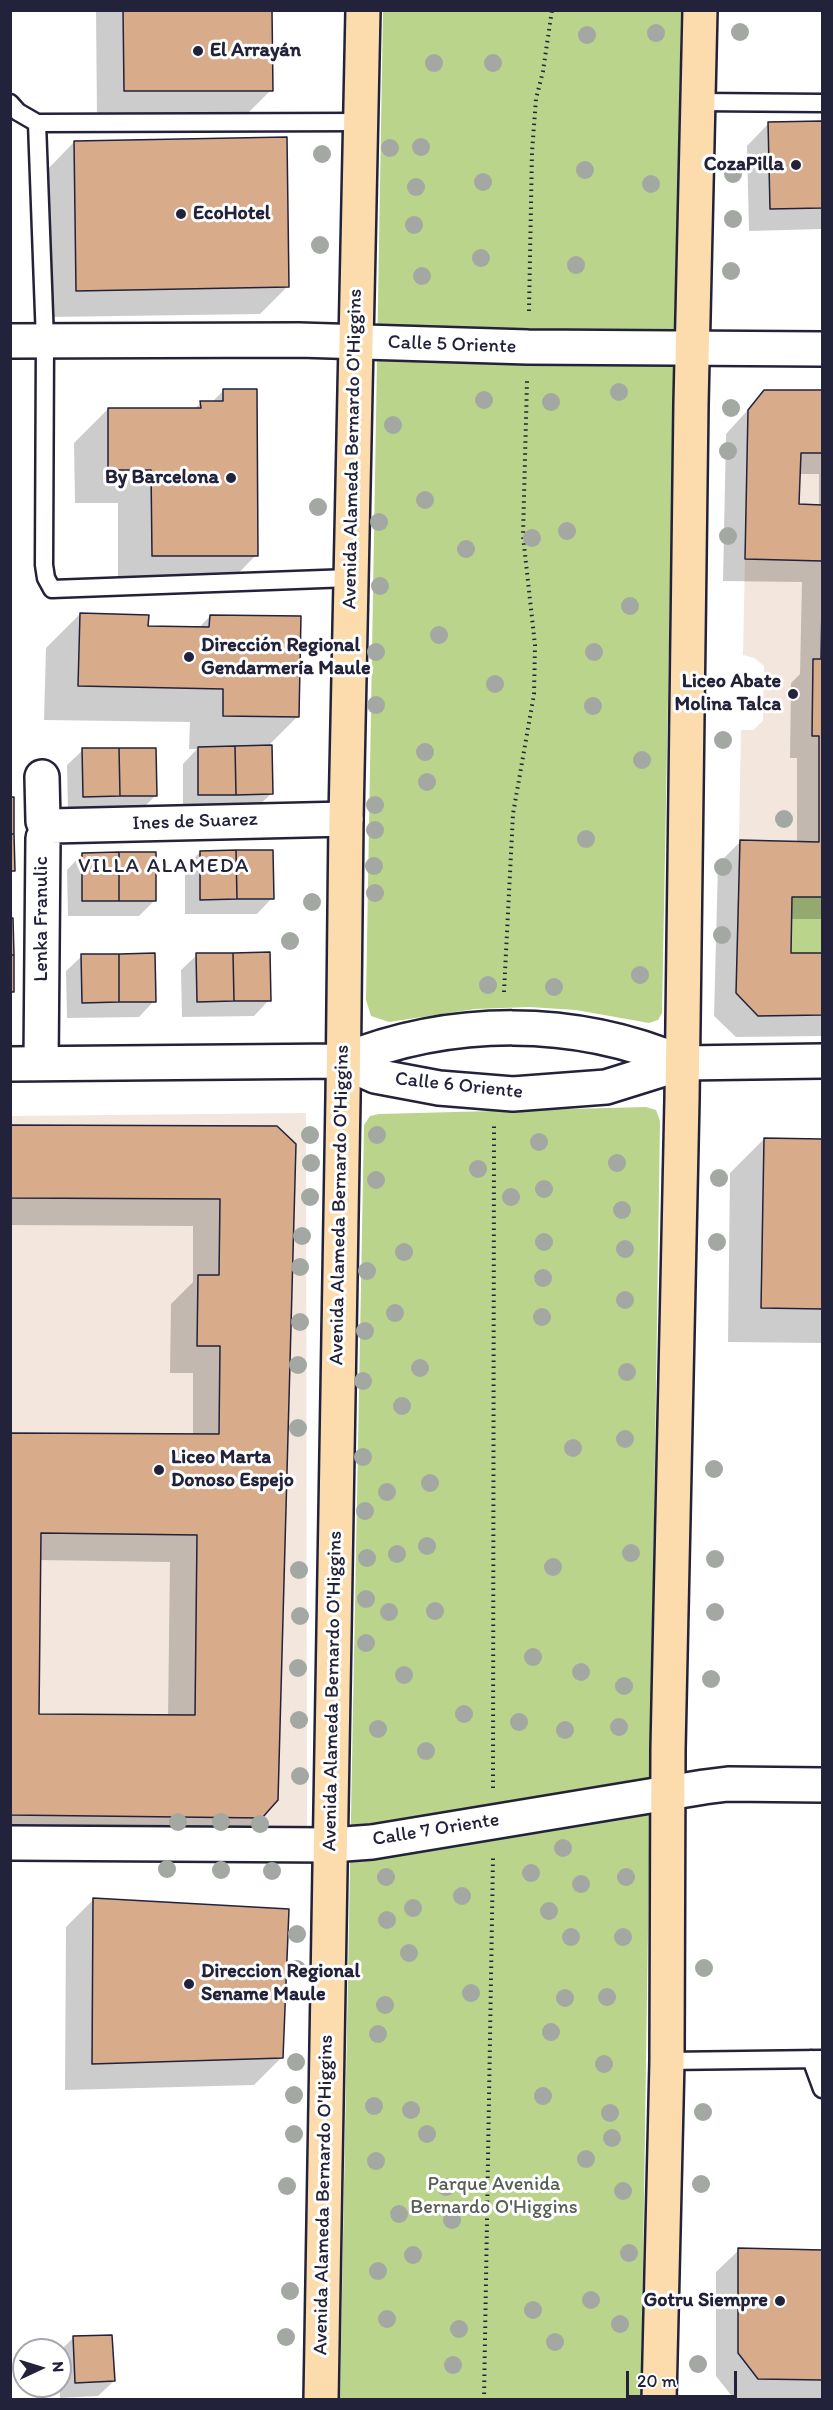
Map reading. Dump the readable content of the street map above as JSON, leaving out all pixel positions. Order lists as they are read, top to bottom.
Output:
{
  "streets": {
    "main road": [
      "Calle 5 Oriente",
      "Avenida Alameda Bernardo O'Higgins",
      "Ines de Suarez",
      "Lenka Franulic",
      "Calle 6 Oriente",
      "Calle 7 Oriente"
    ]
  },
  "crossings": [
    ["Calle 5 Oriente", "Avenida Alameda Bernardo O'Higgins"],
    ["Avenida Alameda Bernardo O'Higgins", "Ines de Suarez"],
    ["Avenida Alameda Bernardo O'Higgins", "Calle 6 Oriente"],
    ["Avenida Alameda Bernardo O'Higgins", "Calle 7 Oriente"],
    ["Ines de Suarez", "Lenka Franulic"],
    ["Lenka Franulic", "Calle 6 Oriente"]
  ],
  "districts": ["VILLA ALAMEDA"],
  "parks": ["Parque Avenida Bernardo O'Higgins"],
  "places": [
    "El Arrayán",
    "CozaPilla",
    "EcoHotel",
    "By Barcelona",
    "Dirección Regional Gendarmería Maule",
    "Liceo Abate Molina Talca",
    "Liceo Marta Donoso Espejo",
    "Direccion Regional Sename Maule",
    "Gotru Siempre"
  ],
  "scale_bar": "20 m",
  "north": "right"
}
